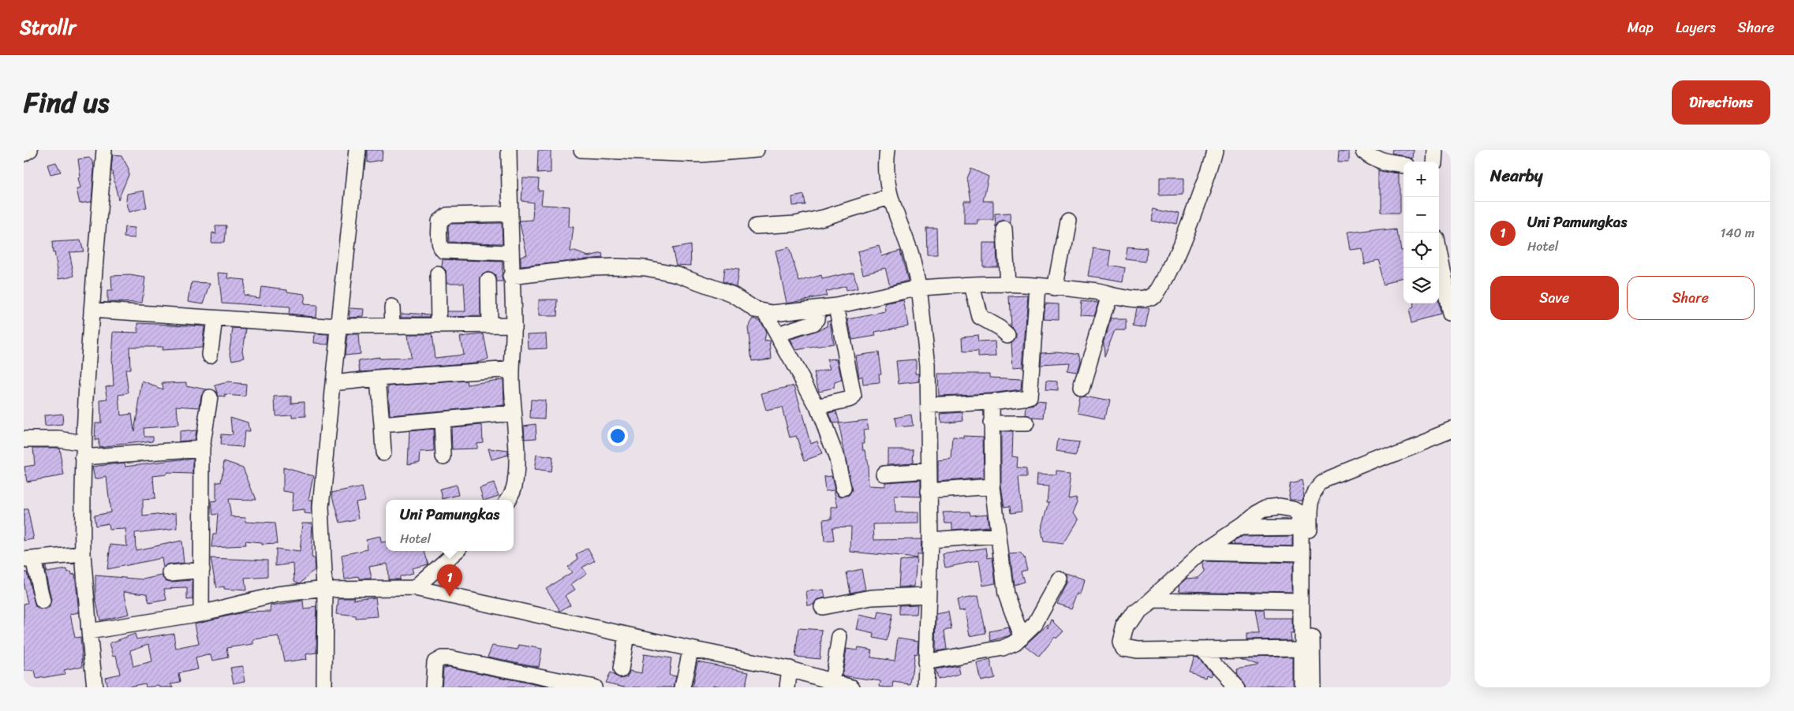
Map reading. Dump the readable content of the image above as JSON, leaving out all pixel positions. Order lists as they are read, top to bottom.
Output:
{
  "page": {
    "header": "Strollr",
    "nav": ["Map", "Layers", "Share"],
    "title": "Find us",
    "buttons": [
      "Directions",
      ["Save", "Share"]
    ],
    "heading": "Nearby",
    "map_buttons": ["+", "−"],
    "list": [
      {
        "mark": "1",
        "name": "Uni Pamungkas",
        "note": "Hotel",
        "value": "140 m"
      }
    ],
    "popup": ["Uni Pamungkas", "Hotel"],
    "pins": "1"
  }
}
